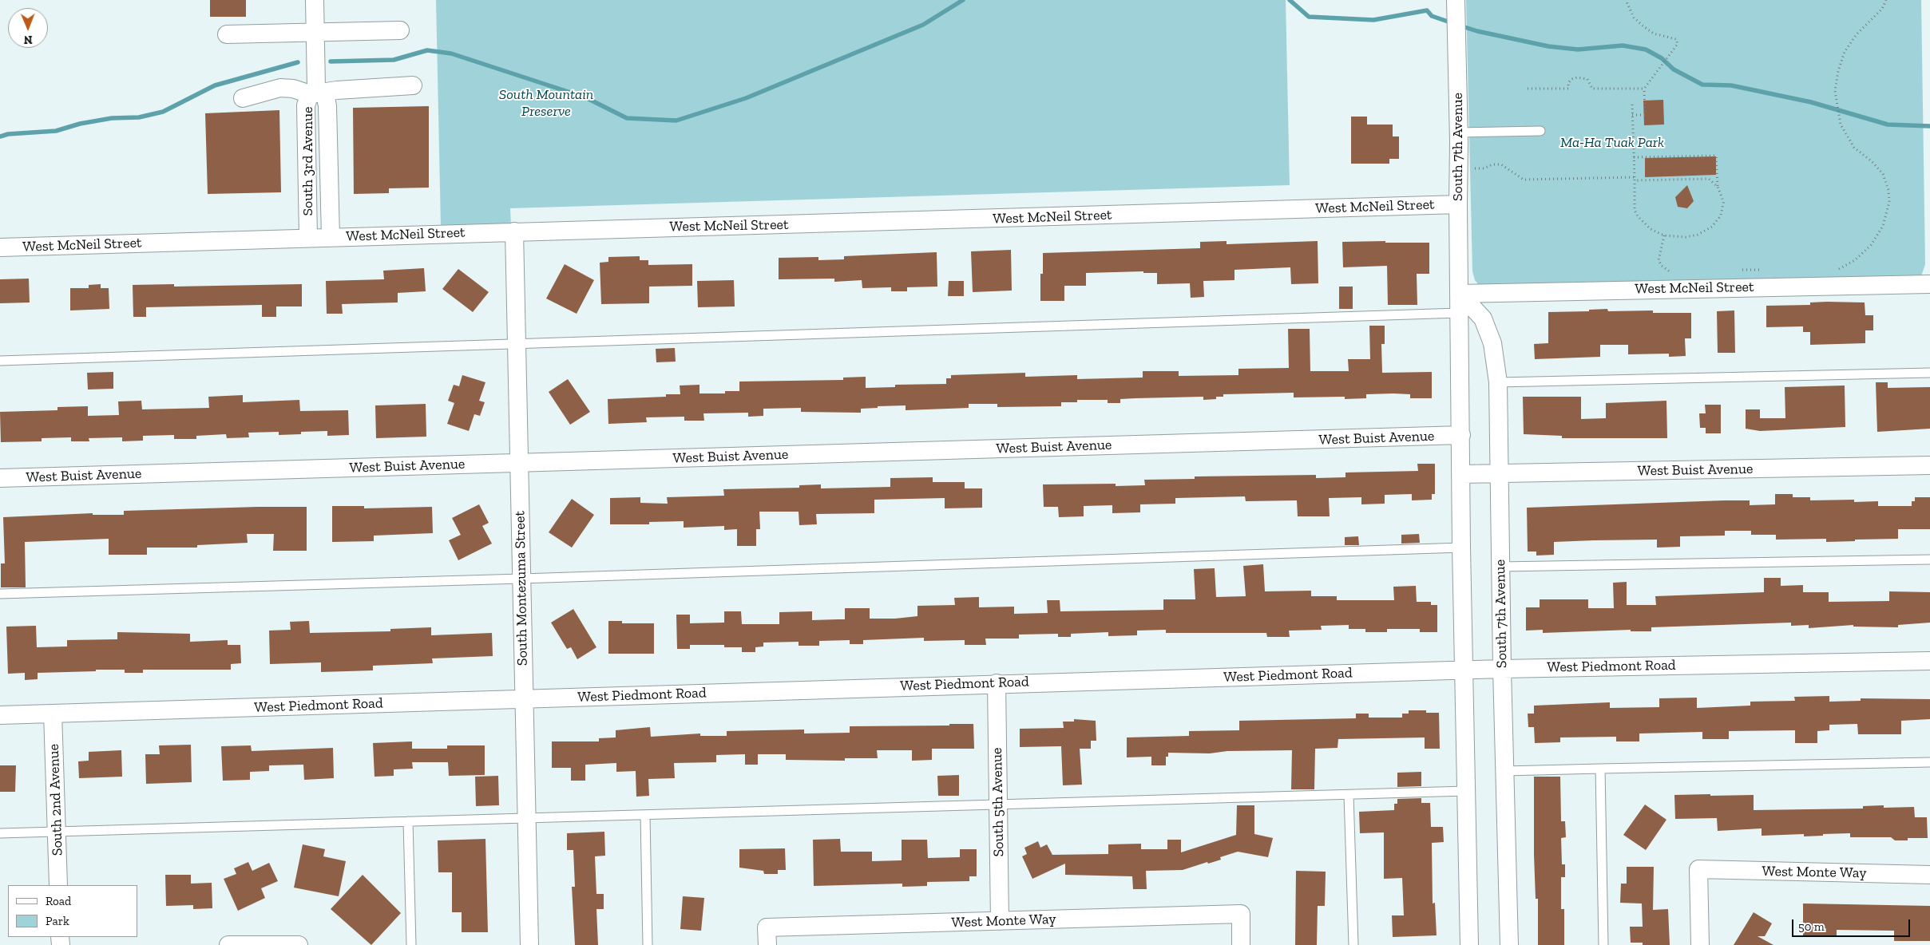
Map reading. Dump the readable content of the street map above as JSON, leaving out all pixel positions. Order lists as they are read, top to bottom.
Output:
{
  "streets": {
    "street": [
      "South 7th Avenue",
      "South 3rd Avenue",
      "West McNeil Street",
      "West Buist Avenue",
      "South Montezuma Street",
      "West Piedmont Road",
      "South 2nd Avenue",
      "South 5th Avenue",
      "West Monte Way"
    ]
  },
  "crossings": [
    ["South 7th Avenue", "West McNeil Street"],
    ["South 7th Avenue", "West Buist Avenue"],
    ["South 7th Avenue", "West Piedmont Road"],
    ["South 3rd Avenue", "West McNeil Street"],
    ["West McNeil Street", "South Montezuma Street"],
    ["West Buist Avenue", "South Montezuma Street"],
    ["South Montezuma Street", "West Piedmont Road"],
    ["West Piedmont Road", "South 2nd Avenue"],
    ["West Piedmont Road", "South 5th Avenue"],
    ["South 5th Avenue", "West Monte Way"]
  ],
  "parks": ["South Mountain Preserve", "Ma-Ha Tuak Park"],
  "legend": ["Road", "Park"],
  "scale_bar": "50 m",
  "north": "bottom"
}
